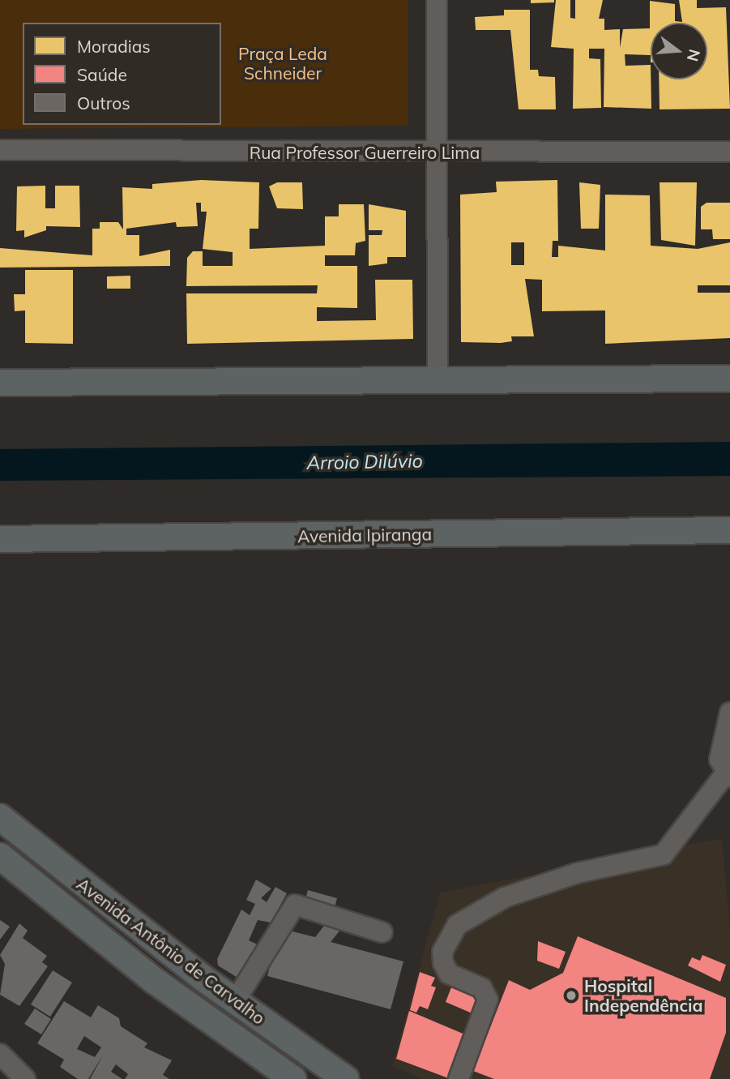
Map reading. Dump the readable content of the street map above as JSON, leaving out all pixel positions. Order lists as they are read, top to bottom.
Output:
{
  "streets": {
    "main road": ["Avenida Ipiranga", "Avenida Antônio de Carvalho"],
    "street": ["Rua Professor Guerreiro Lima"]
  },
  "water": ["Arroio Dilúvio"],
  "parks": ["Praça Leda Schneider"],
  "places": ["Hospital Independência"],
  "legend": ["Moradias", "Saúde", "Outros"],
  "north": "right"
}
